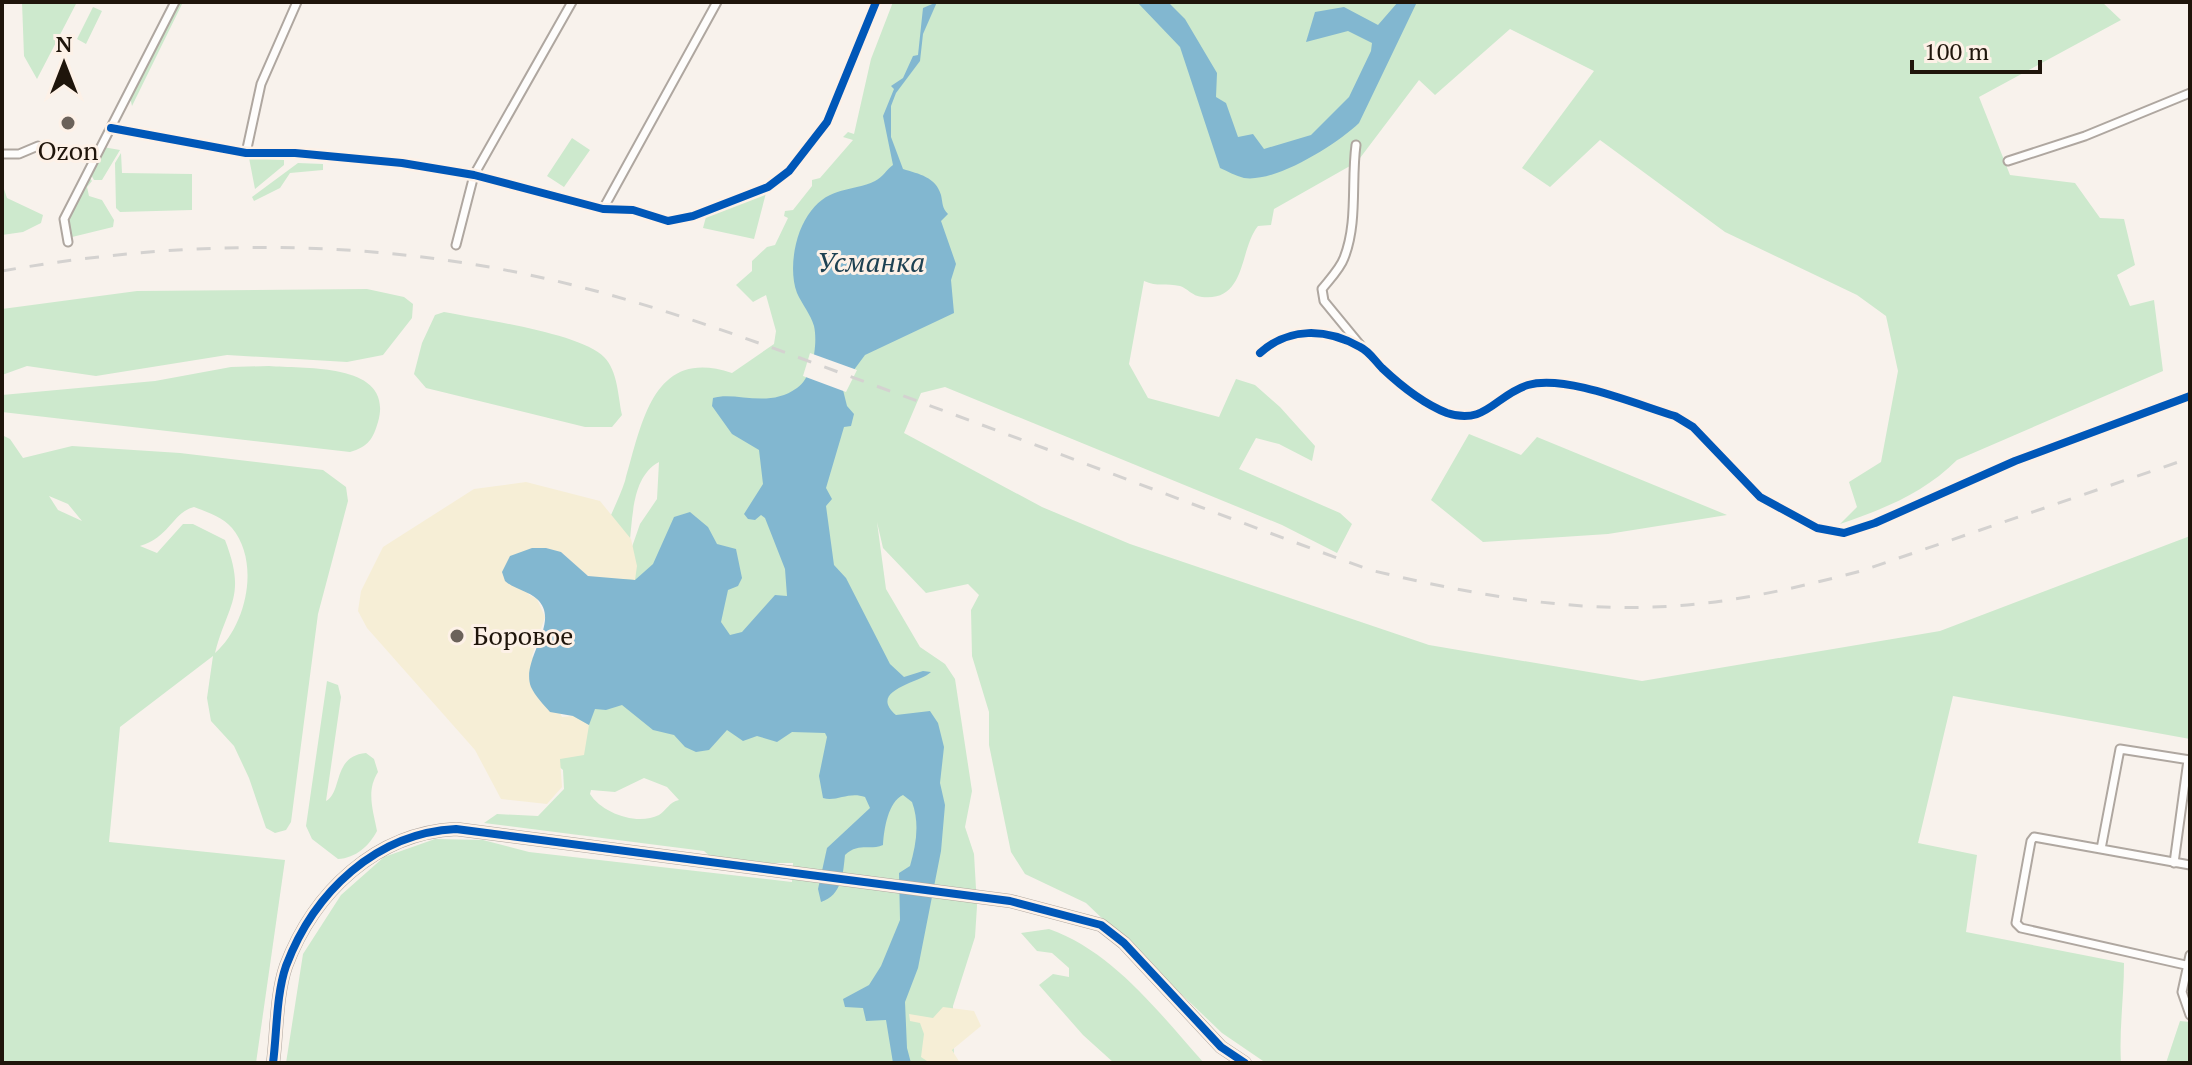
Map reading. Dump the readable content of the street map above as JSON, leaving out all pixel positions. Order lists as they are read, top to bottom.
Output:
{
  "water": ["Усманка"],
  "places": ["Ozon", "Боровое"],
  "scale_bar": "100 m",
  "north": "top"
}
